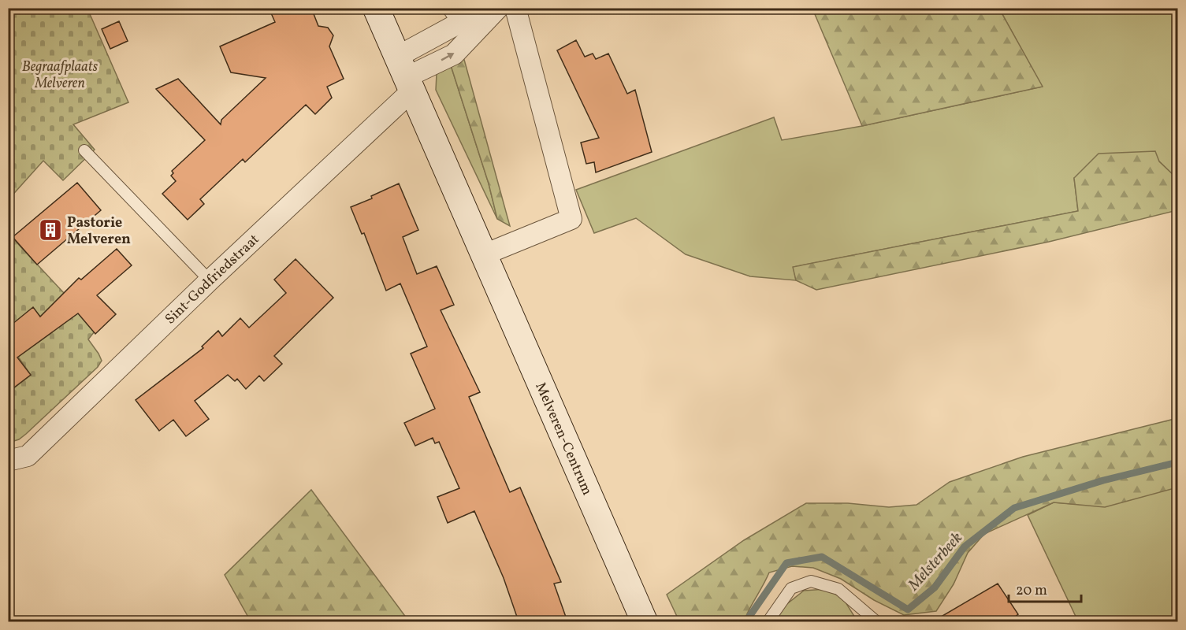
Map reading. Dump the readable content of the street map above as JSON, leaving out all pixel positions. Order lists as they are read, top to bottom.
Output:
{
  "streets": {
    "main road": ["Melveren-Centrum"],
    "street": ["Sint-Godfriedstraat"]
  },
  "crossings": [
    ["Sint-Godfriedstraat", "Melveren-Centrum"]
  ],
  "water": ["Melsterbeek"],
  "parks": ["Begraafplaats Melveren"],
  "places": {
    "building": ["Pastorie Melveren"]
  },
  "scale_bar": "20 m"
}
